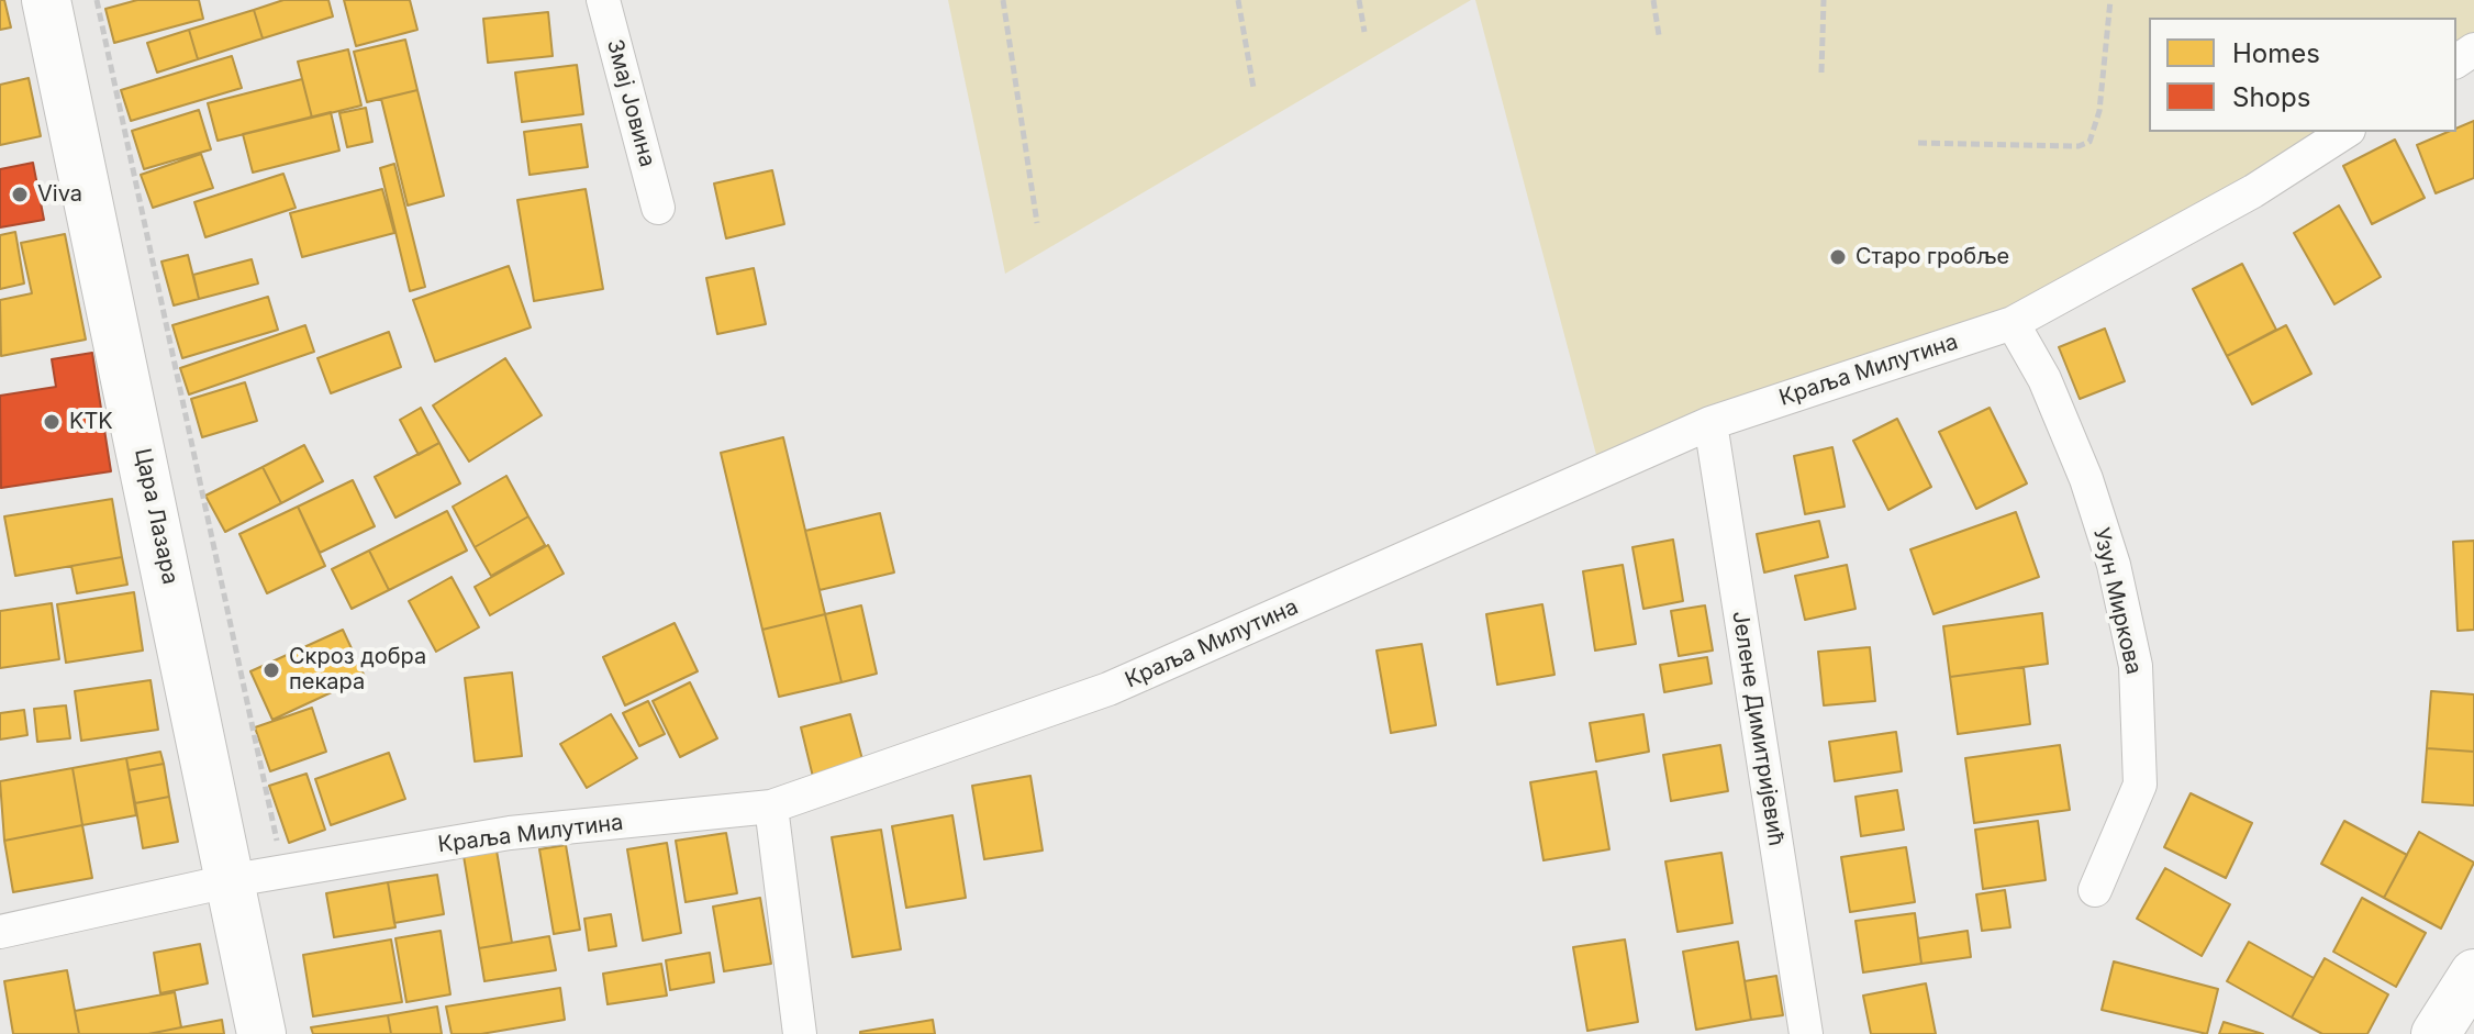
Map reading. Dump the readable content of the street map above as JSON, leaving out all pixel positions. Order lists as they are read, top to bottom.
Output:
{
  "streets": {
    "main road": ["Цара Лазара"],
    "street": [
      "Змај Јовина",
      "Краља Милутина",
      "Узун Миркова",
      "Јелене Димитријевић"
    ]
  },
  "crossings": [
    ["Краља Милутина", "Цара Лазара"],
    ["Краља Милутина", "Узун Миркова"],
    ["Краља Милутина", "Јелене Димитријевић"]
  ],
  "places": [
    "Viva",
    "Старо гробље",
    "KTK",
    "Скроз добра пекара"
  ],
  "legend": ["Homes", "Shops"]
}
